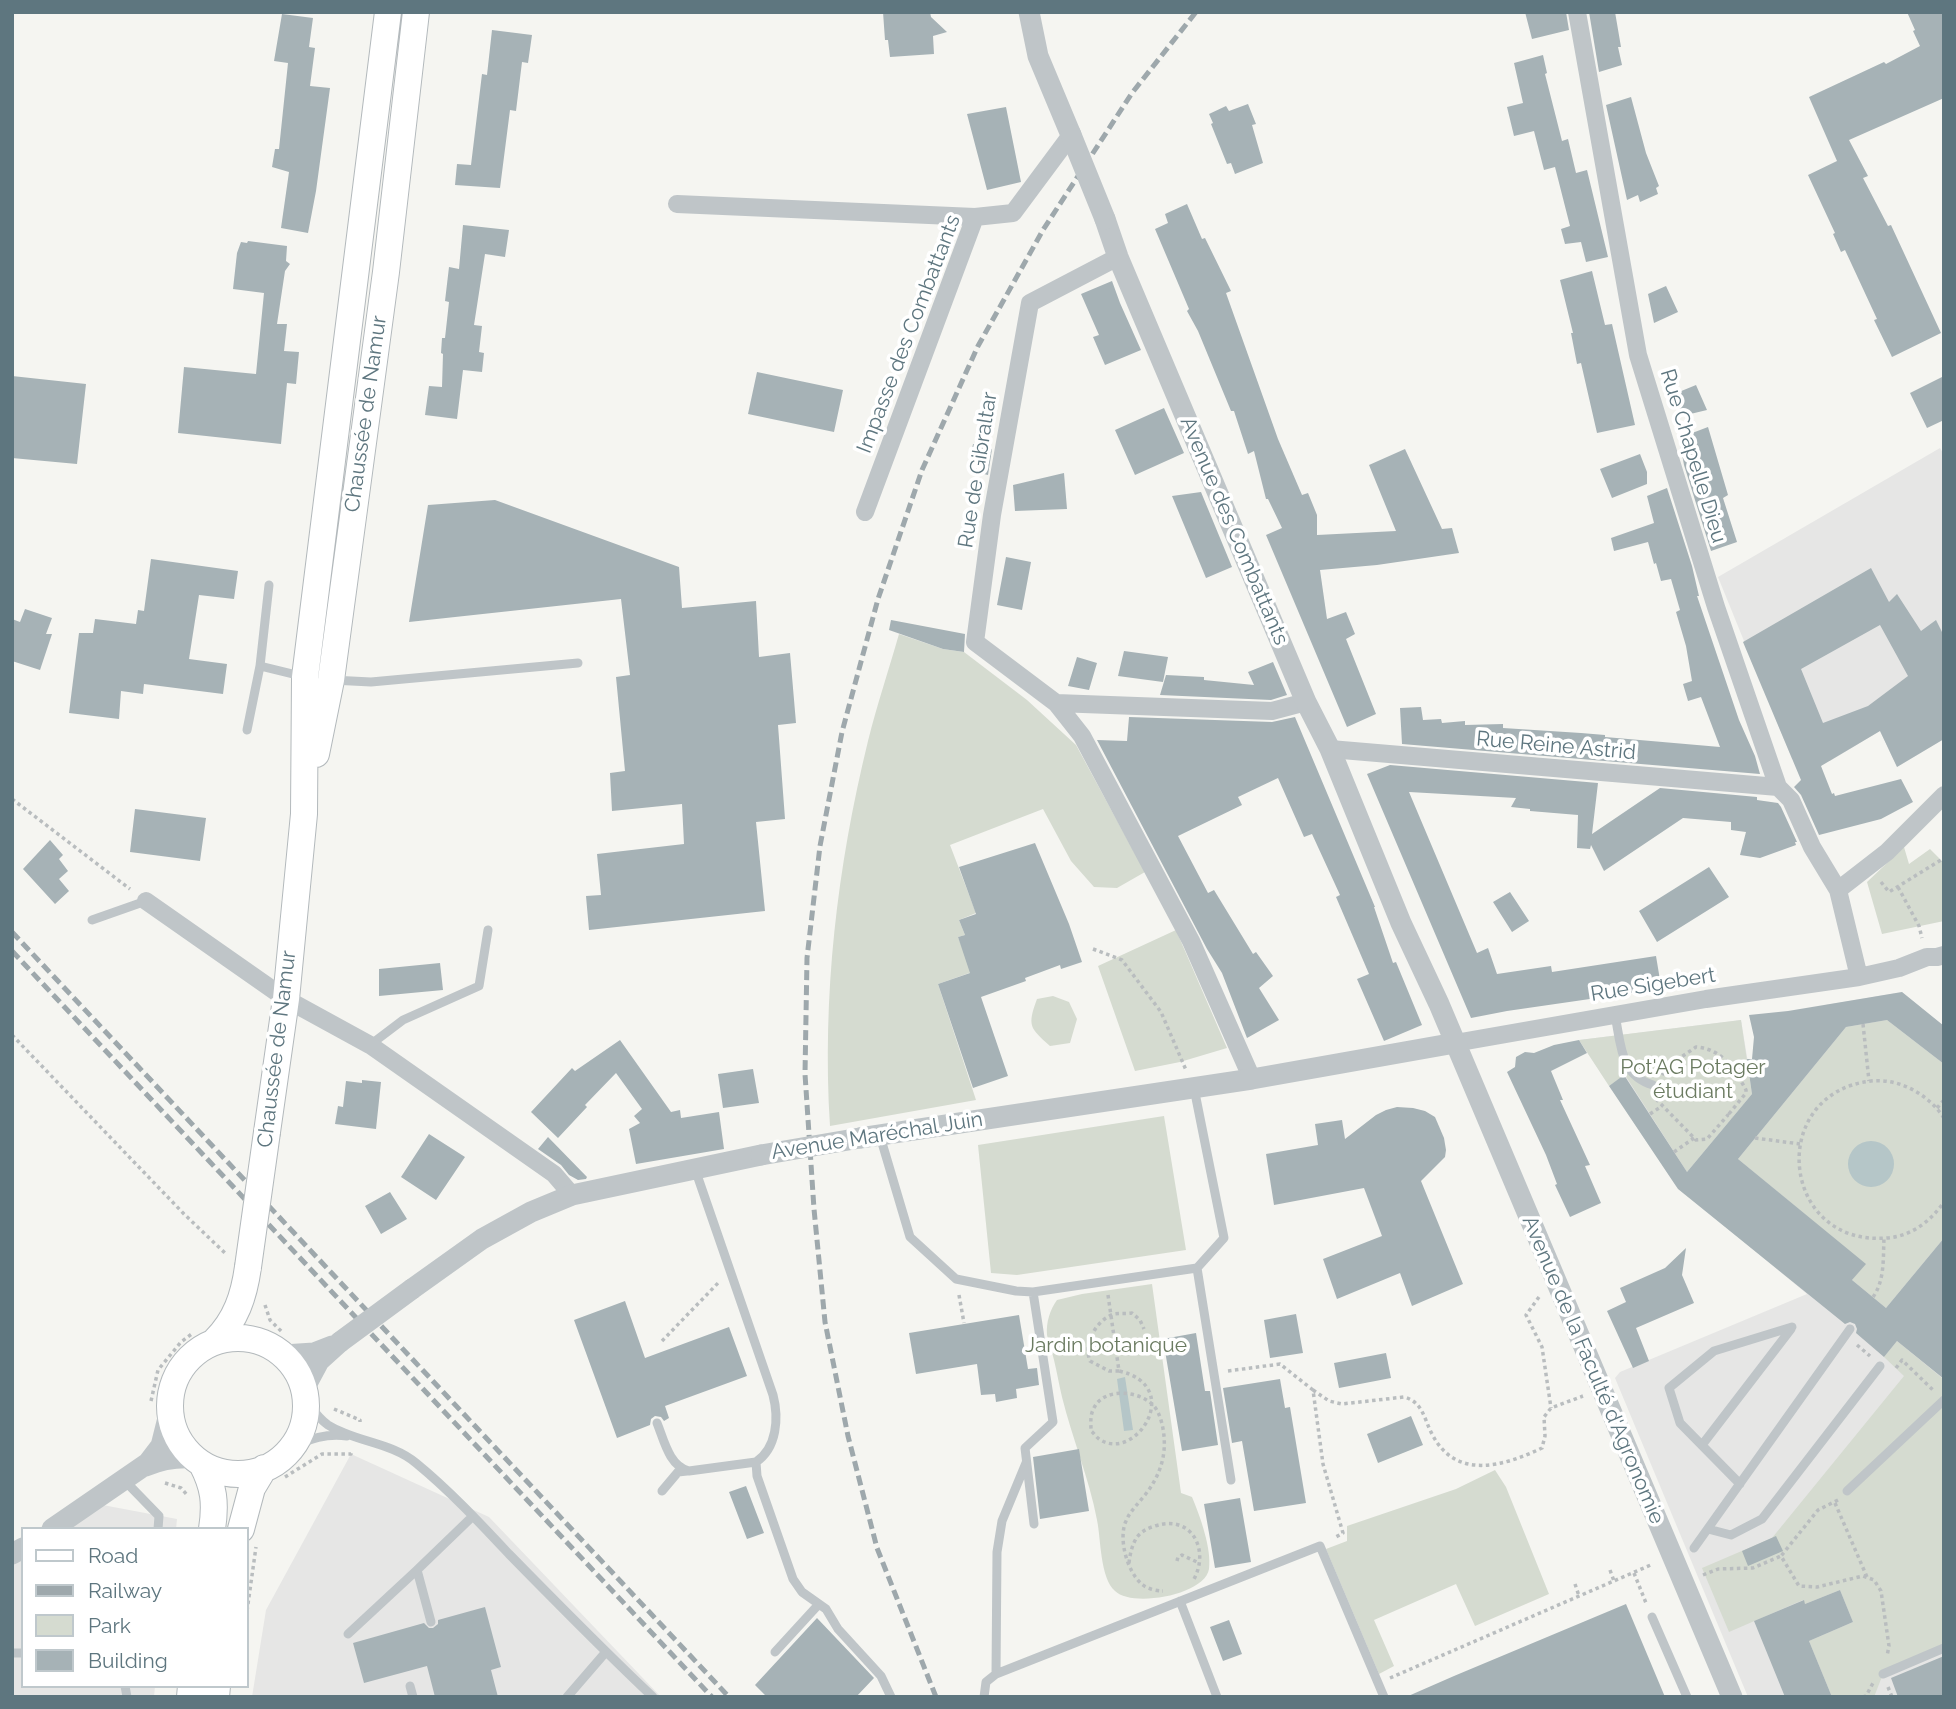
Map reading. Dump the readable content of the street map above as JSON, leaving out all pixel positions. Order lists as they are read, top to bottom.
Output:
{
  "streets": {
    "main road": ["Chaussée de Namur"],
    "street": [
      "Impasse des Combattants",
      "Rue Chapelle Dieu",
      "Rue de Gibraltar",
      "Avenue des Combattants",
      "Rue Reine Astrid",
      "Rue Sigebert",
      "Avenue Maréchal Juin",
      "Avenue de la Faculté d'Agronomie"
    ]
  },
  "crossings": [
    ["Impasse des Combattants", "Avenue des Combattants"],
    ["Chaussée de Namur", "Avenue Maréchal Juin"],
    ["Rue Chapelle Dieu", "Rue Reine Astrid"],
    ["Rue Chapelle Dieu", "Rue Sigebert"],
    ["Rue de Gibraltar", "Avenue des Combattants"],
    ["Rue de Gibraltar", "Avenue Maréchal Juin"],
    ["Avenue des Combattants", "Rue Reine Astrid"],
    ["Avenue des Combattants", "Rue Sigebert"],
    ["Avenue des Combattants", "Avenue Maréchal Juin"],
    ["Avenue des Combattants", "Avenue de la Faculté d'Agronomie"],
    ["Rue Sigebert", "Avenue Maréchal Juin"],
    ["Rue Sigebert", "Avenue de la Faculté d'Agronomie"],
    ["Avenue Maréchal Juin", "Avenue de la Faculté d'Agronomie"]
  ],
  "parks": ["Pot'AG Potager étudiant", "Jardin botanique"],
  "legend": [
    "Road",
    "Railway",
    "Park",
    "Building"
  ]
}
